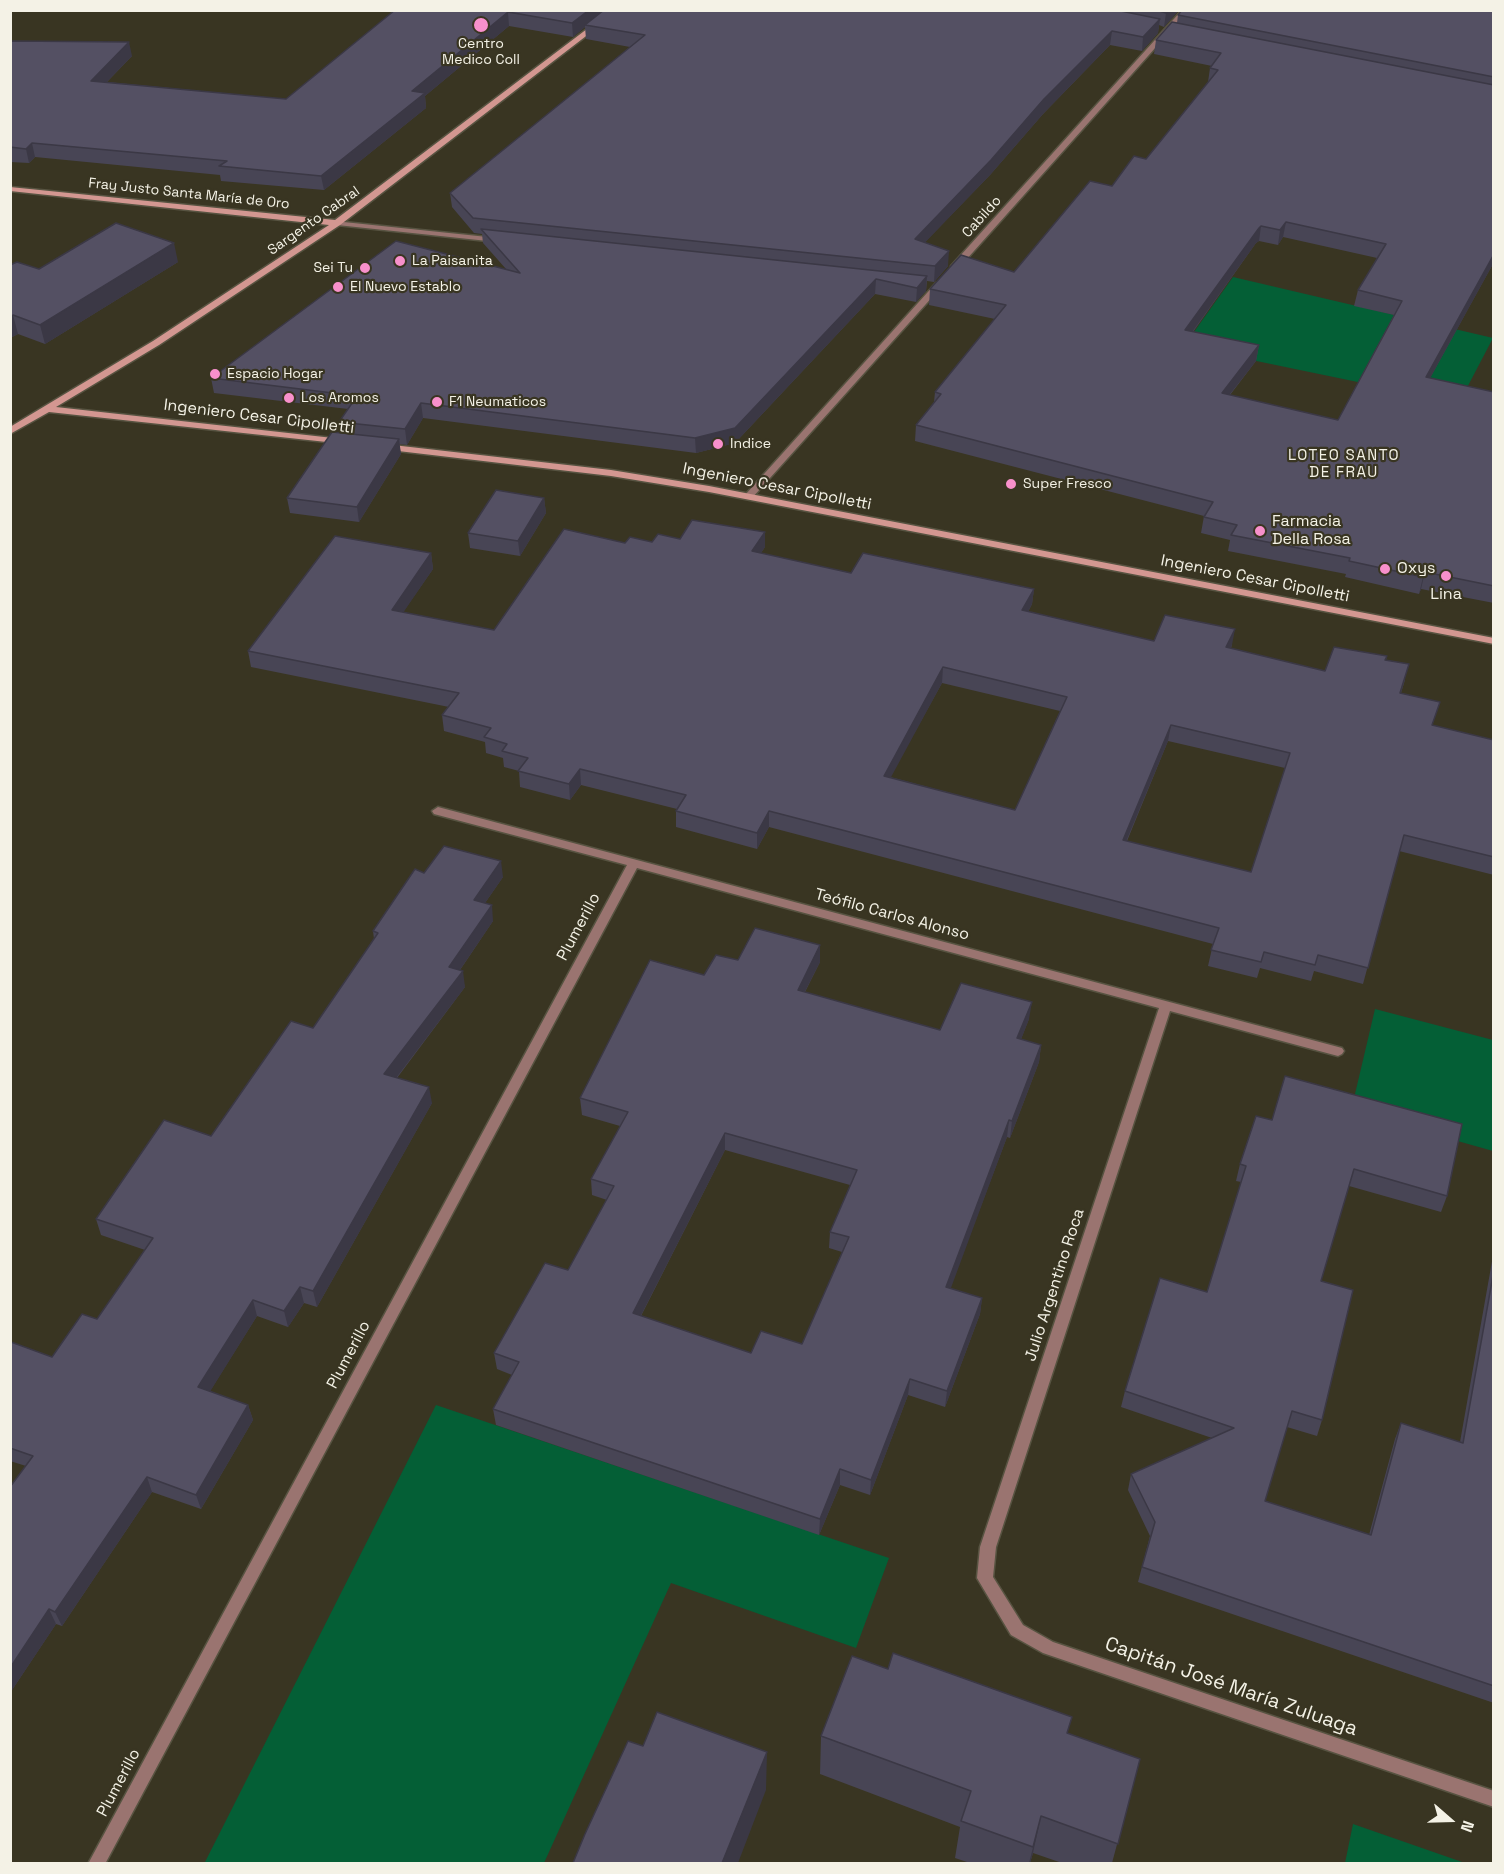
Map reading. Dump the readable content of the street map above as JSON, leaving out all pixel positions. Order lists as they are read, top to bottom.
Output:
{
  "streets": {
    "main road": ["Fray Justo Santa María de Oro", "Sargento Cabral", "Ingeniero Cesar Cipolletti"],
    "street": [
      "Cabildo",
      "Teófilo Carlos Alonso",
      "Plumerillo",
      "Julio Argentino Roca",
      "Capitán José María Zuluaga"
    ]
  },
  "crossings": [
    ["Fray Justo Santa María de Oro", "Sargento Cabral"],
    ["Cabildo", "Ingeniero Cesar Cipolletti"],
    ["Sargento Cabral", "Ingeniero Cesar Cipolletti"],
    ["Teófilo Carlos Alonso", "Plumerillo"],
    ["Teófilo Carlos Alonso", "Julio Argentino Roca"],
    ["Julio Argentino Roca", "Capitán José María Zuluaga"]
  ],
  "districts": ["LOTEO SANTO DE FRAU"],
  "places": [
    "Centro Medico Coll",
    "La Paisanita",
    "Sei Tu",
    "El Nuevo Establo",
    "Espacio Hogar",
    "Los Aromos",
    "F1 Neumaticos",
    "Indice",
    "Super Fresco",
    "Farmacia Della Rosa",
    "Oxys",
    "Lina"
  ],
  "north": "right"
}
